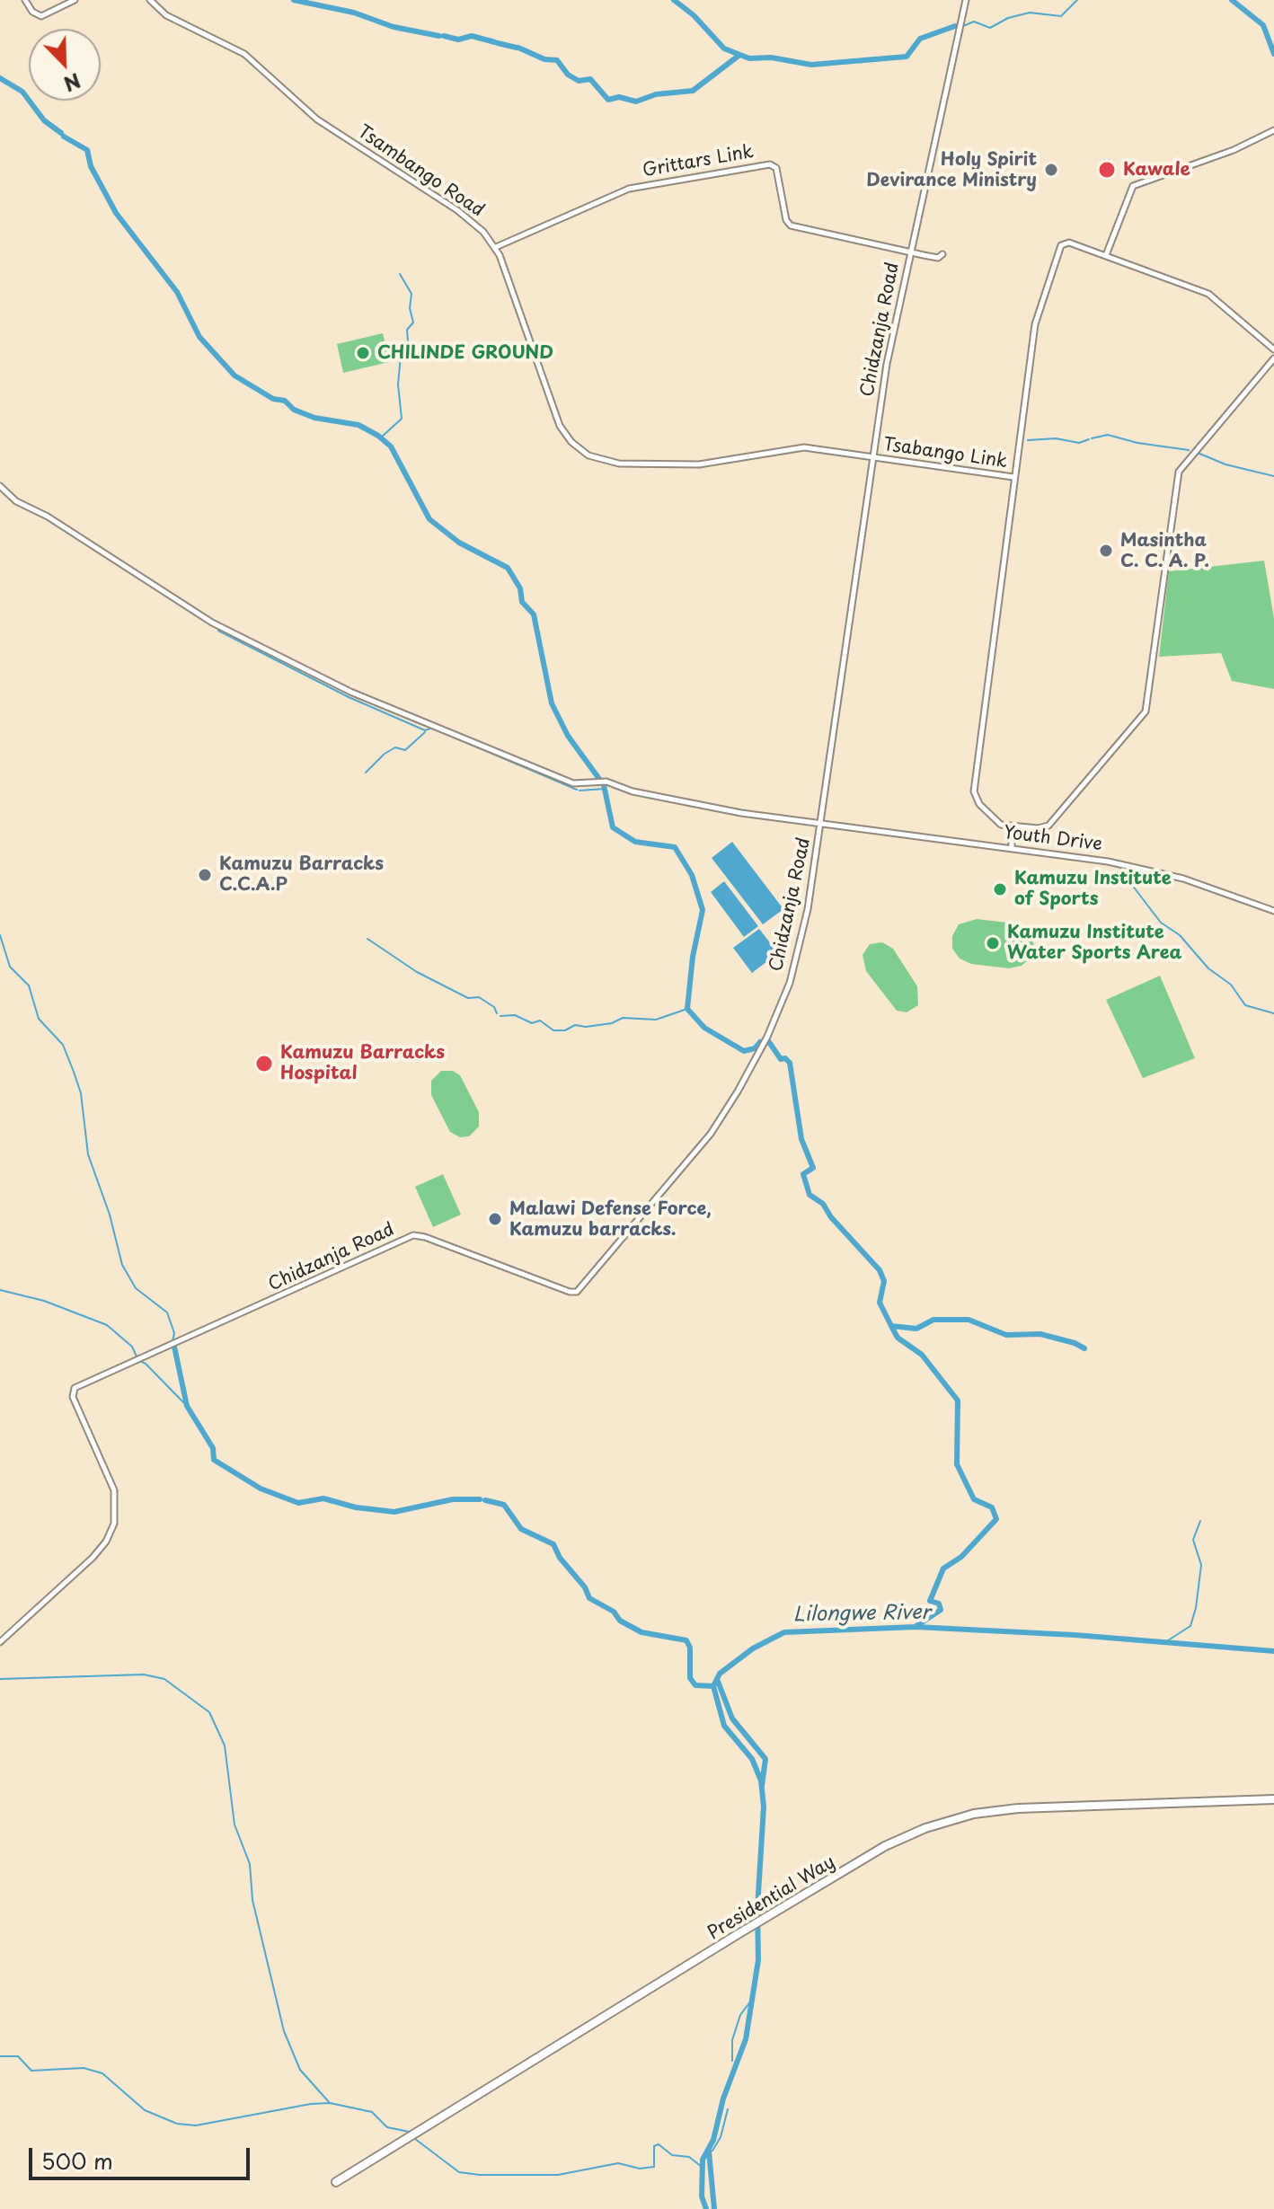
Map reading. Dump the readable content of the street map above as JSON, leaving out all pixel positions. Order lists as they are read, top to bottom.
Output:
{
  "streets": {
    "main road": ["Presidential Way"],
    "street": [
      "Grittars Link",
      "Tsambango Road",
      "Chidzanja Road",
      "Tsabango Link",
      "Youth Drive"
    ]
  },
  "crossings": [
    ["Grittars Link", "Tsambango Road"],
    ["Grittars Link", "Chidzanja Road"],
    ["Tsambango Road", "Chidzanja Road"],
    ["Tsambango Road", "Tsabango Link"],
    ["Chidzanja Road", "Tsabango Link"],
    ["Chidzanja Road", "Youth Drive"]
  ],
  "water": ["Lilongwe River"],
  "places": [
    "Holy Spirit Devirance Ministry",
    "Kawale",
    "CHILINDE GROUND",
    "Masintha C. C. A. P.",
    "Kamuzu Barracks C.C.A.P",
    "Kamuzu Institute of Sports",
    "Kamuzu Institute Water Sports Area",
    "Kamuzu Barracks Hospital",
    "Malawi Defense Force, Kamuzu barracks."
  ],
  "scale_bar": "500 m",
  "north": "bottom right"
}
